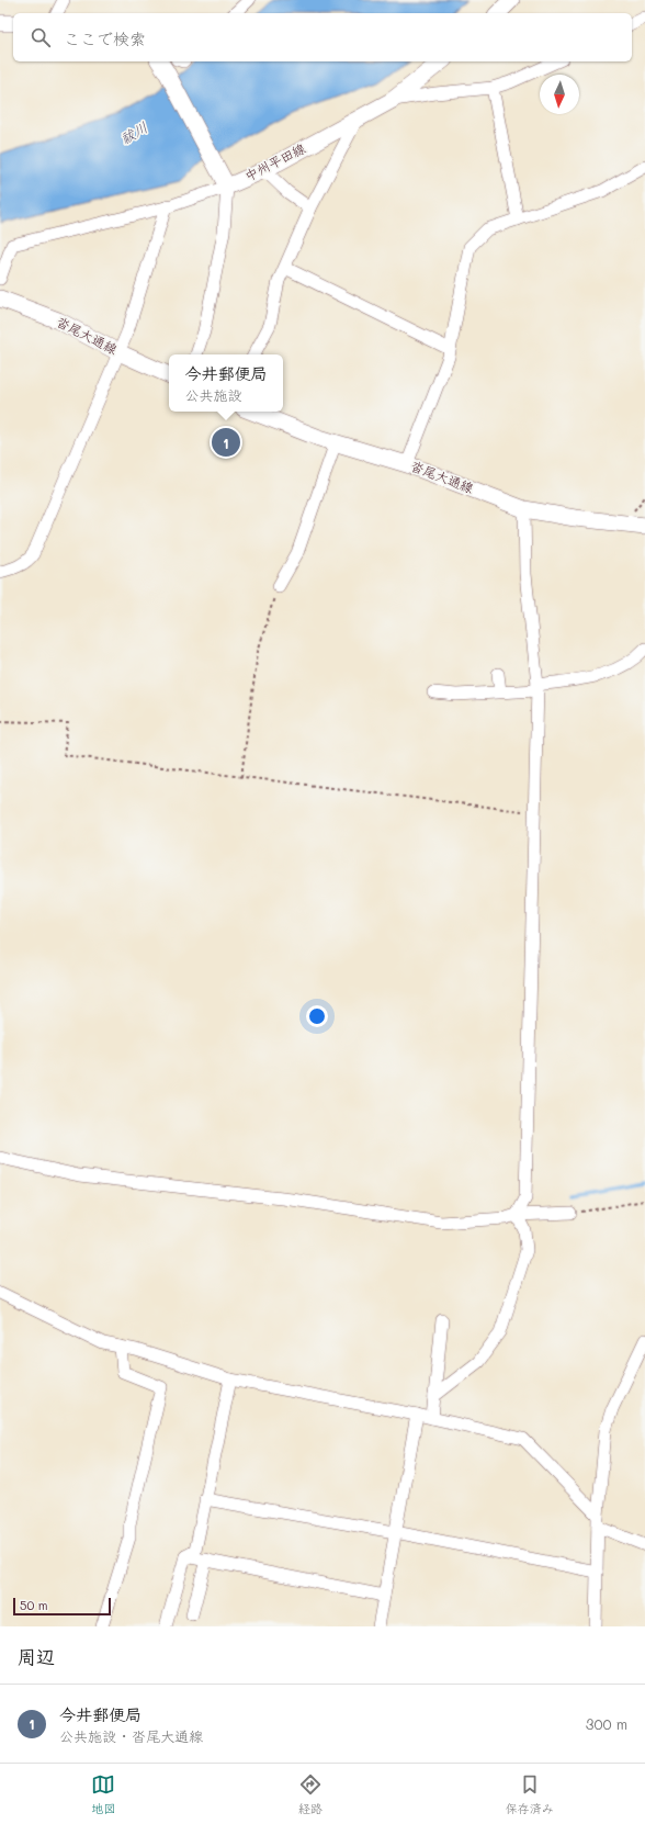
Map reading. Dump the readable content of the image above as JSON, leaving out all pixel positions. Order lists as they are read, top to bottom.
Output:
{
  "streets": {
    "main road": ["中州平田線", "沓尾大通線"]
  },
  "water": ["祓川"],
  "scale_bar": "50 m",
  "north": "bottom",
  "page": {
    "search": "ここで検索",
    "popup": ["今井郵便局", "公共施設"],
    "pins": "1",
    "scale": "50 m",
    "heading": "周辺",
    "list": [
      {
        "mark": "1",
        "name": "今井郵便局",
        "note": "公共施設 · 沓尾大通線",
        "value": "300 m"
      }
    ],
    "nav": ["地図", "経路", "保存済み"]
  }
}
